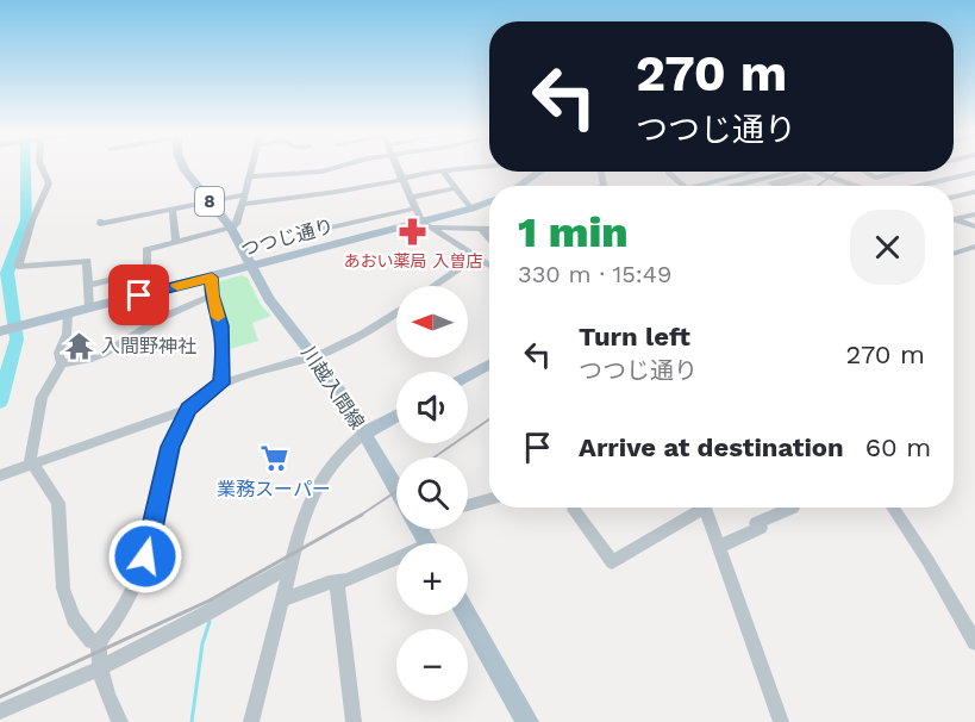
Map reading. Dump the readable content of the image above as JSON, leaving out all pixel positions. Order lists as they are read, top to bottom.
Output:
{
  "streets": {
    "main road": ["8", "つつじ通り", "川越入間線"]
  },
  "crossings": [
    ["8", "つつじ通り"],
    ["8", "川越入間線"],
    ["つつじ通り", "川越入間線"]
  ],
  "places": {
    "pharmacy": ["あおい薬局 入曽店"],
    "temple": ["入間野神社"],
    "supermarket": ["業務スーパー"]
  },
  "north": "left",
  "page": {
    "turn": ["270 m", "つつじ通り"],
    "heading": ["1 min", "330 m · 15:49"],
    "map_buttons": ["+", "−"],
    "list": [
      {
        "name": "Turn left",
        "note": "つつじ通り",
        "value": "270 m"
      },
      {
        "name": "Arrive at destination",
        "value": "60 m"
      }
    ]
  }
}
